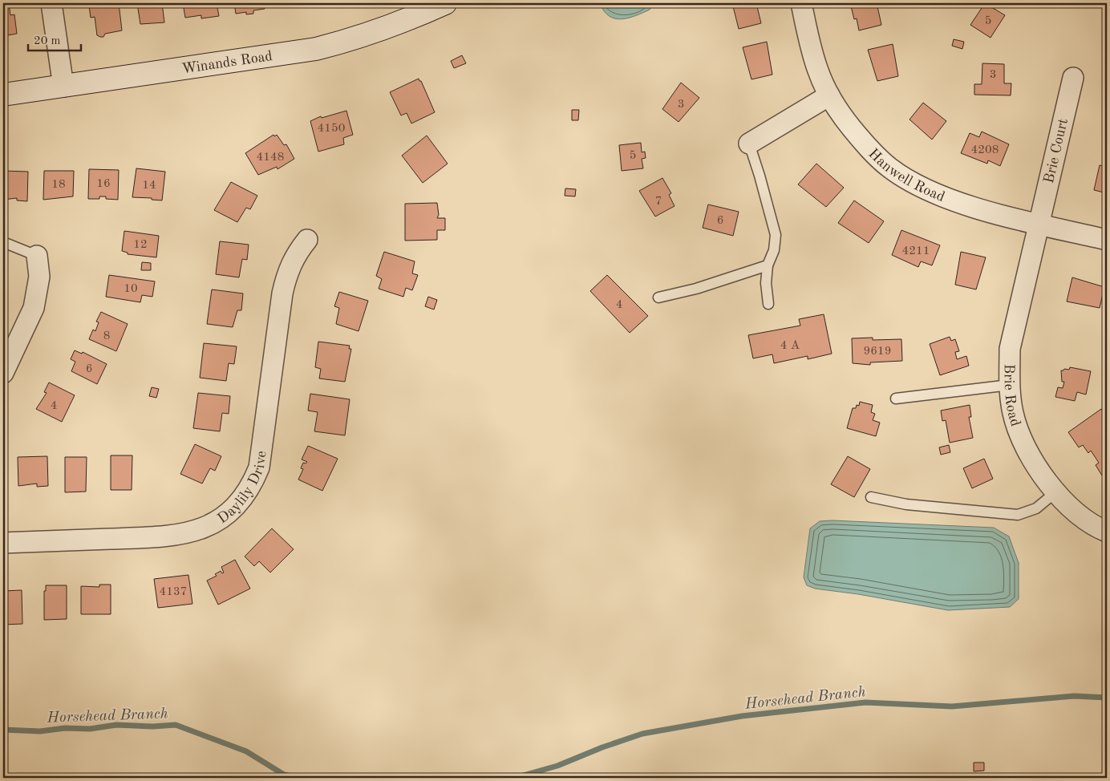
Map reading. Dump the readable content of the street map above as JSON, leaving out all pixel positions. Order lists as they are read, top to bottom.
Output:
{
  "streets": {
    "street": [
      "Winands Road",
      "Brie Court",
      "Hanwell Road",
      "Brie Road",
      "Daylily Drive"
    ]
  },
  "crossings": [
    ["Brie Court", "Hanwell Road"],
    ["Brie Court", "Brie Road"],
    ["Hanwell Road", "Brie Road"]
  ],
  "water": ["Horsehead Branch"],
  "house_numbers": [
    "5",
    "3",
    "3",
    "4150",
    "4208",
    "5",
    "4148",
    "16",
    "18",
    "14",
    "7",
    "6",
    "12",
    "4211",
    "10",
    "4",
    "8",
    "4 A",
    "9619",
    "6",
    "4",
    "4137"
  ],
  "scale_bar": "20 m"
}
